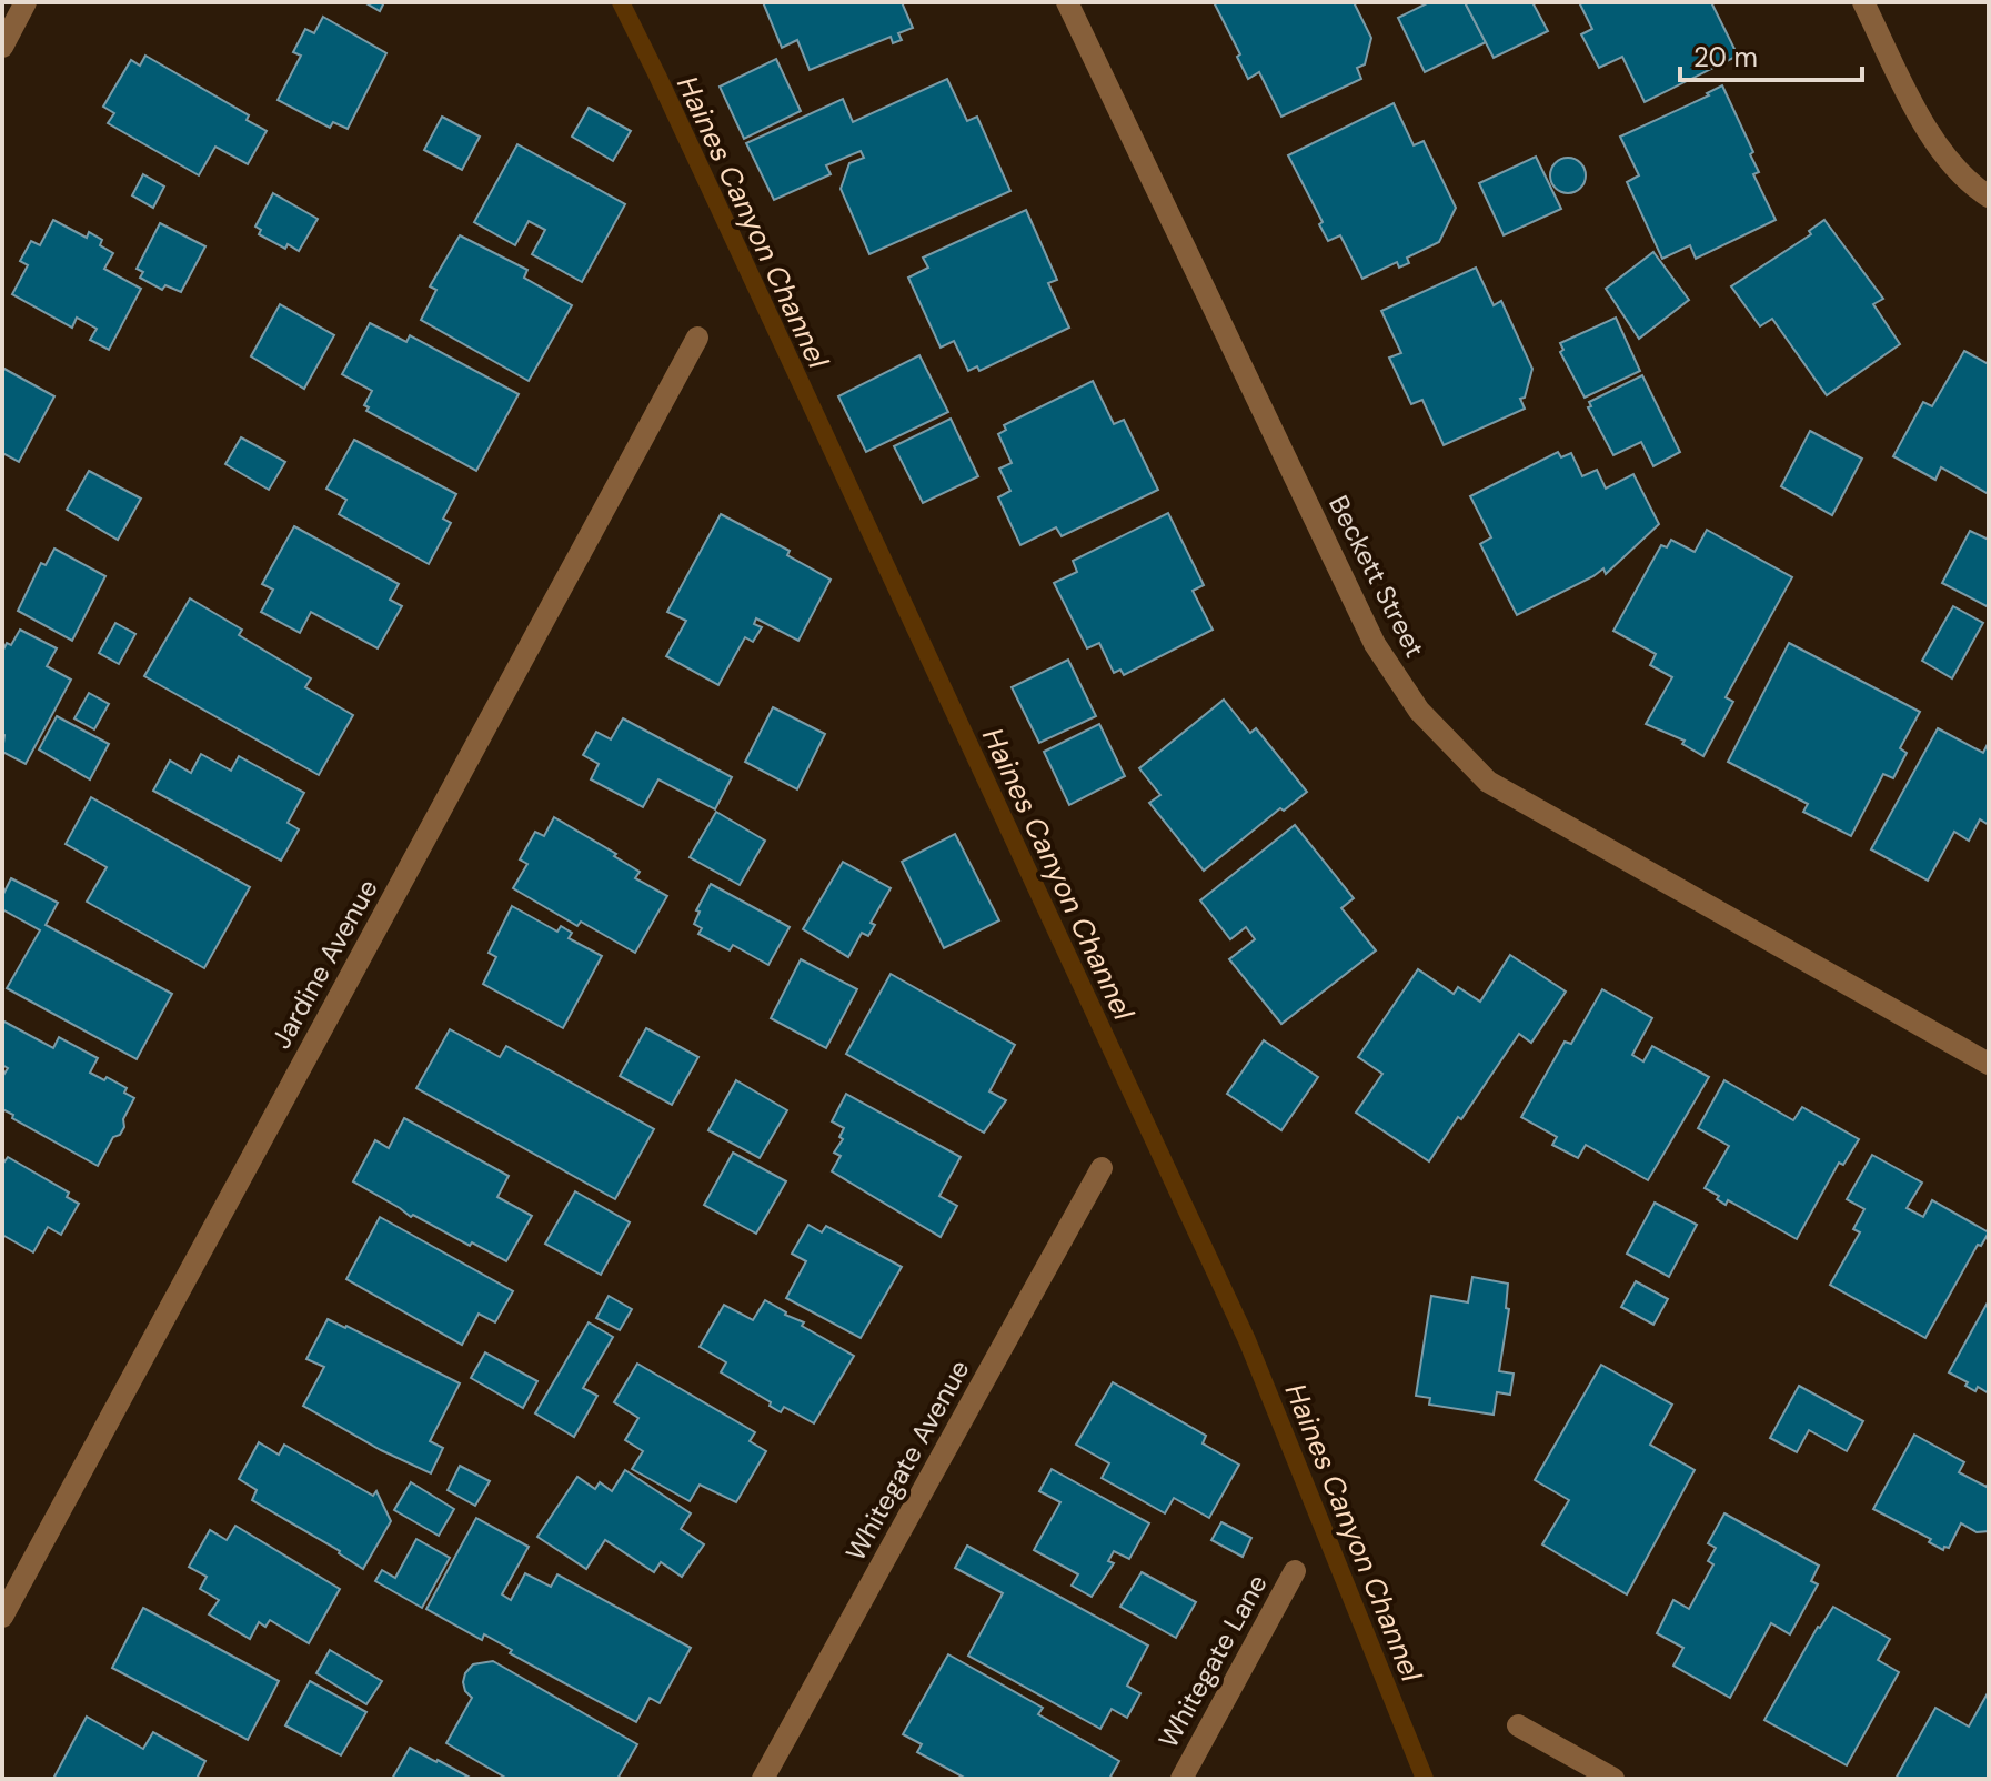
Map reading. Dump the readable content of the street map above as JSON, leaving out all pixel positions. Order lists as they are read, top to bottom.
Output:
{
  "streets": {
    "street": [
      "Beckett Street",
      "Jardine Avenue",
      "Whitegate Avenue",
      "Whitegate Lane"
    ]
  },
  "water": ["Haines Canyon Channel"],
  "scale_bar": "20 m"
}
